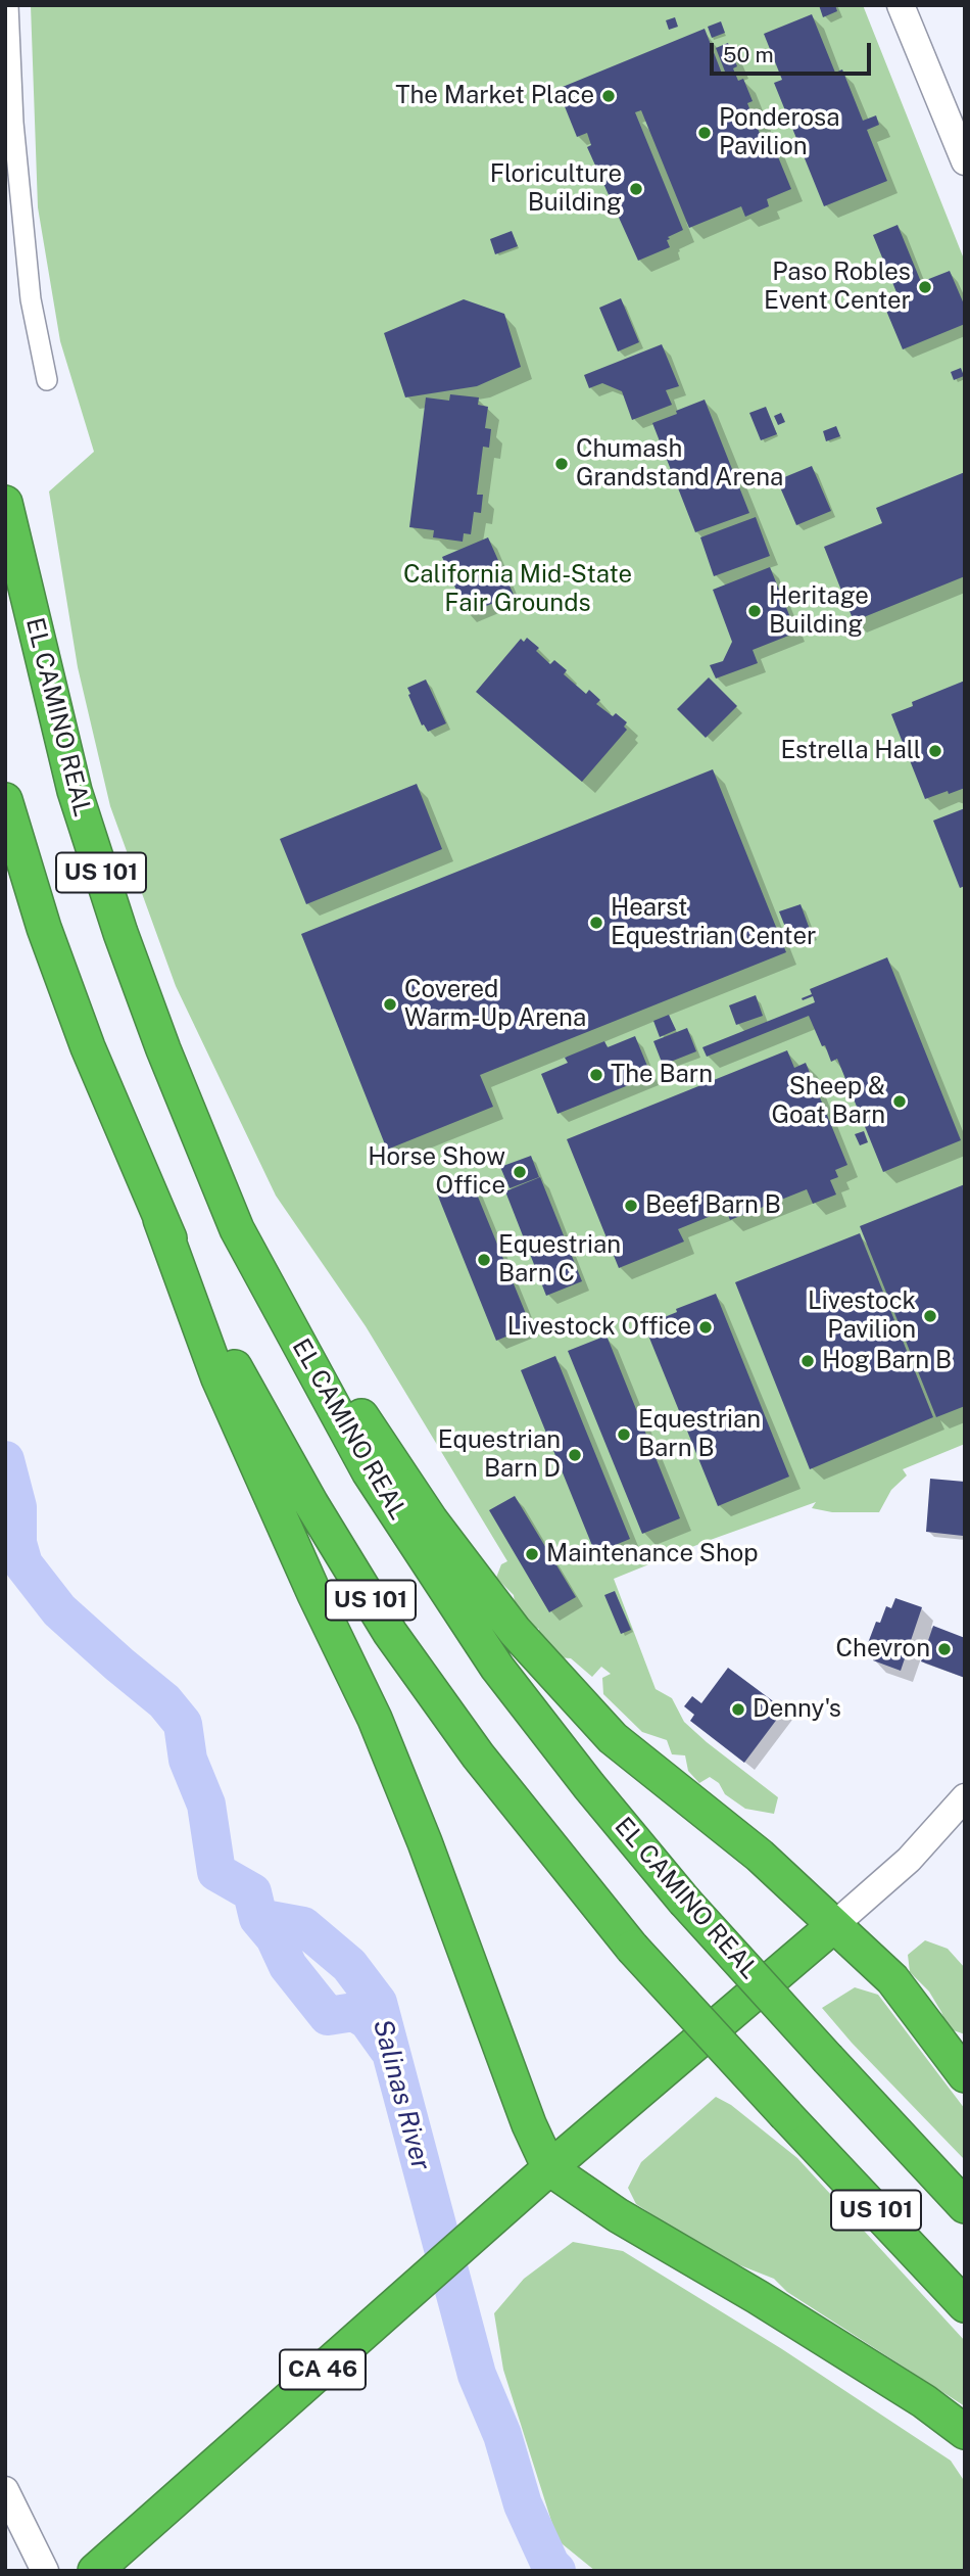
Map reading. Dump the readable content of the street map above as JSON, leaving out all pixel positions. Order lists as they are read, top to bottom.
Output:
{
  "streets": {
    "highway": ["EL CAMINO REAL", "US 101", "CA 46"]
  },
  "water": ["Salinas River"],
  "parks": ["California Mid-State Fair Grounds"],
  "places": [
    "The Market Place",
    "Ponderosa Pavilion",
    "Floriculture Building",
    "Paso Robles Event Center",
    "Chumash Grandstand Arena",
    "Heritage Building",
    "Estrella Hall",
    "Hearst Equestrian Center",
    "Covered Warm-Up Arena",
    "The Barn",
    "Sheep & Goat Barn",
    "Horse Show Office",
    "Beef Barn B",
    "Equestrian Barn C",
    "Livestock Pavilion",
    "Livestock Office",
    "Hog Barn B",
    "Equestrian Barn B",
    "Equestrian Barn D",
    "Maintenance Shop",
    "Chevron",
    "Denny's"
  ],
  "scale_bar": "50 m"
}
